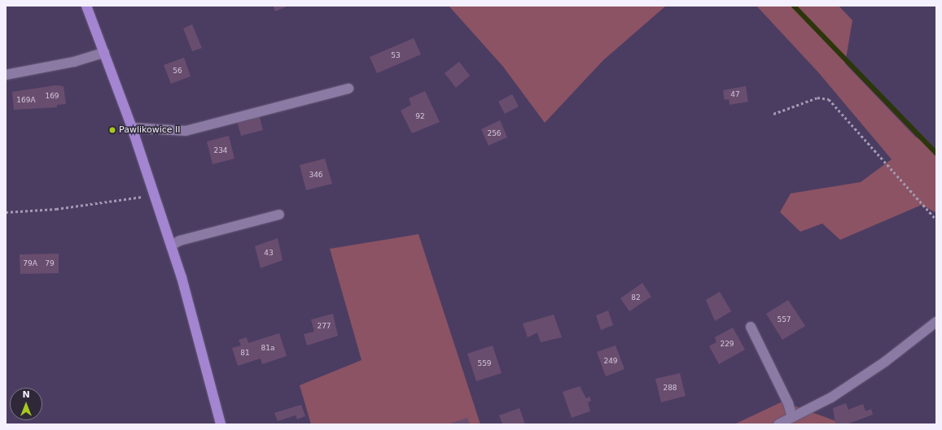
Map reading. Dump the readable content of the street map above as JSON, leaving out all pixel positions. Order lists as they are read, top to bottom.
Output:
{
  "places": ["Pawlikowice II"],
  "house_numbers": [
    "53",
    "56",
    "47",
    "169",
    "169A",
    "92",
    "256",
    "234",
    "346",
    "43",
    "79A",
    "79",
    "82",
    "557",
    "277",
    "229",
    "81a",
    "81",
    "249",
    "559",
    "288"
  ],
  "north": "top"
}
